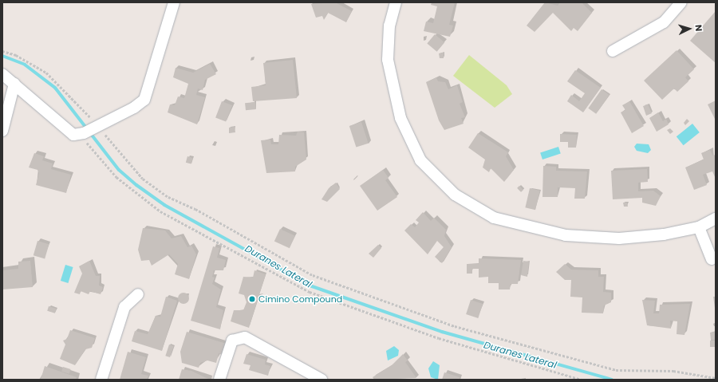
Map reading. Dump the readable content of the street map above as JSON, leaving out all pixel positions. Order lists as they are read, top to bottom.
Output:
{
  "water": ["Duranes Lateral"],
  "places": ["Cimino Compound"],
  "north": "right"
}
